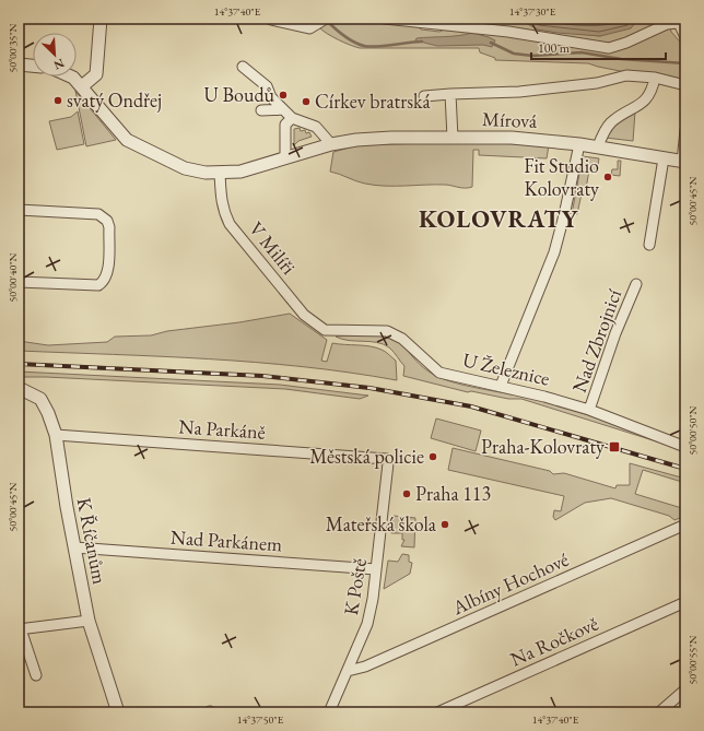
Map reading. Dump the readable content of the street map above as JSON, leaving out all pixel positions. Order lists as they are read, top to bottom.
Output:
{
  "streets": {
    "street": [
      "Mírová",
      "V Milíři",
      "Nad Zbrojnicí",
      "U Železnice",
      "Na Parkáně",
      "K Říčanům",
      "Nad Parkánem",
      "Albíny Hochové",
      "K Poště",
      "Na Ročkově"
    ]
  },
  "crossings": [
    ["Mírová", "V Milíři"],
    ["V Milíři", "U Železnice"],
    ["Nad Zbrojnicí", "U Železnice"],
    ["Na Parkáně", "K Říčanům"],
    ["Na Parkáně", "K Poště"],
    ["K Říčanům", "Nad Parkánem"],
    ["Nad Parkánem", "K Poště"],
    ["Albíny Hochové", "K Poště"]
  ],
  "districts": ["KOLOVRATY"],
  "places": {
    "other": [
      "U Boudů",
      "svatý Ondřej",
      "Církev bratrská",
      "Fit Studio Kolovraty",
      "Městská policie",
      "Praha 113",
      "Mateřská škola"
    ],
    "transit": ["Praha-Kolovraty"]
  },
  "scale_bar": "100 m",
  "north": "bottom right",
  "coordinates": [
    "14°37'40\"E",
    "14°37'30\"E",
    "50°00'35\"N",
    "50°00'45\"N",
    "50°00'40\"N",
    "50°00'50\"N",
    "50°00'55\"N",
    "14°37'50\"E"
  ]
}
